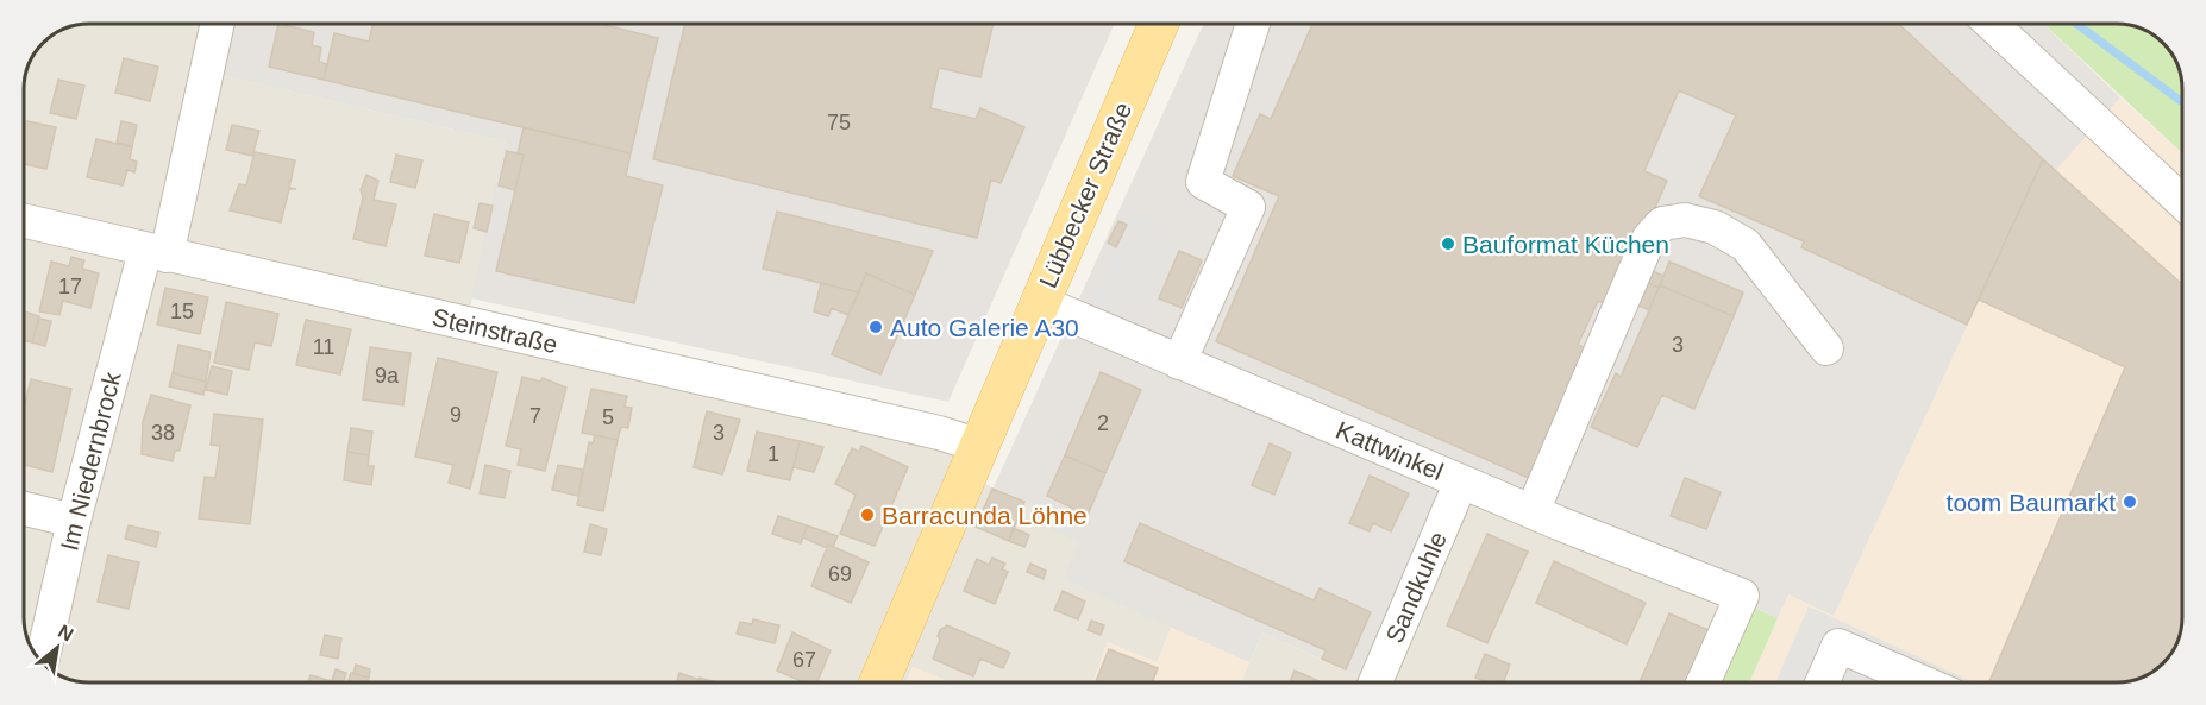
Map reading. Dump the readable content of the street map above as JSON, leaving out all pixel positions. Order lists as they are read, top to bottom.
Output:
{
  "streets": {
    "main road": ["Lübbecker Straße"],
    "street": [
      "Steinstraße",
      "Kattwinkel",
      "Im Niedernbrock",
      "Sandkuhle"
    ]
  },
  "crossings": [
    ["Lübbecker Straße", "Steinstraße"],
    ["Lübbecker Straße", "Kattwinkel"],
    ["Steinstraße", "Im Niedernbrock"],
    ["Kattwinkel", "Sandkuhle"]
  ],
  "places": [
    "Bauformat Küchen",
    "Auto Galerie A30",
    "toom Baumarkt",
    "Barracunda Löhne"
  ],
  "house_numbers": [
    "75",
    "17",
    "15",
    "3",
    "11",
    "9a",
    "9",
    "7",
    "5",
    "2",
    "38",
    "3",
    "1",
    "69",
    "67"
  ],
  "north": "top right"
}
